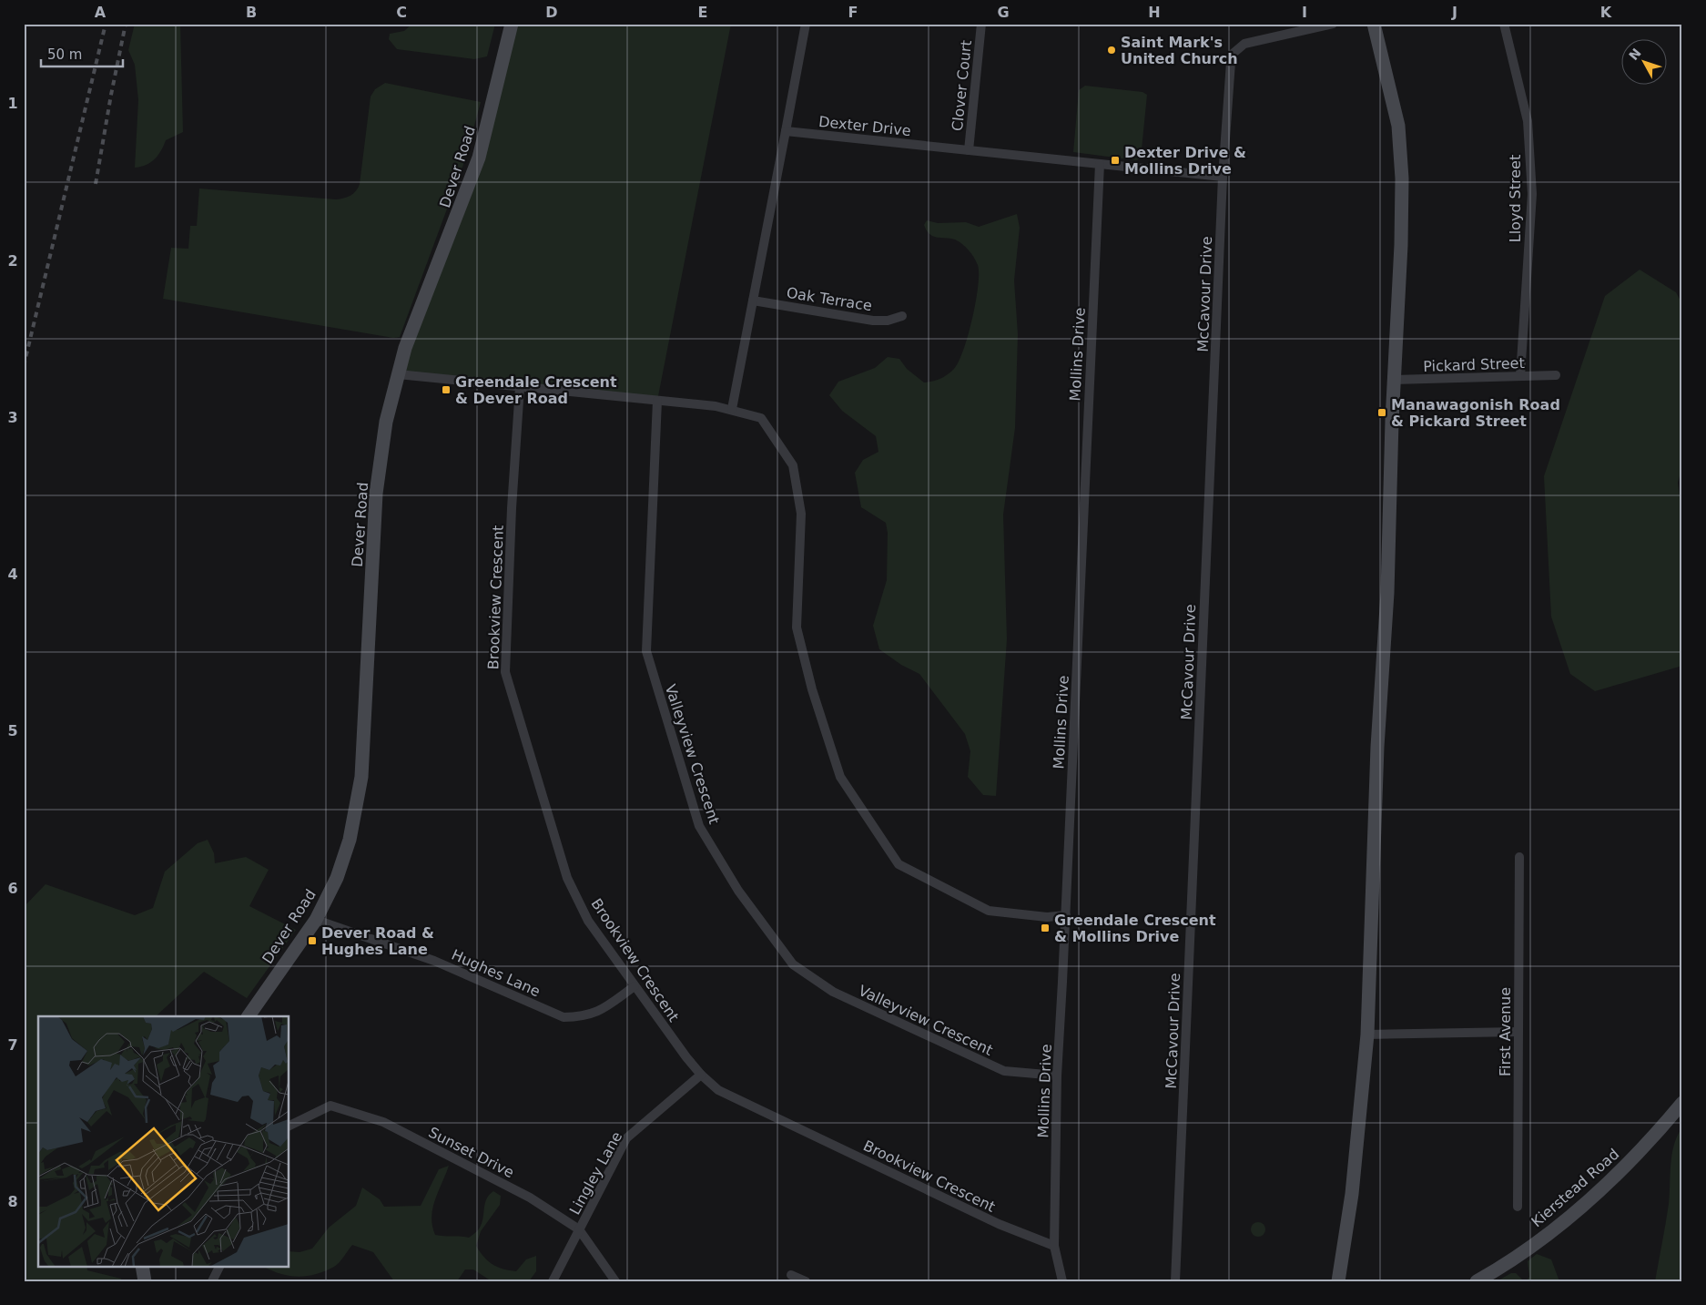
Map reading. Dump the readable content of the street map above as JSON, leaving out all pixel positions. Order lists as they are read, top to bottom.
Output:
{
  "streets": {
    "main road": ["Dever Road", "Kierstead Road"],
    "street": [
      "Clover Court",
      "Dexter Drive",
      "Lloyd Street",
      "McCavour Drive",
      "Oak Terrace",
      "Mollins Drive",
      "Pickard Street",
      "Brookview Crescent",
      "Valleyview Crescent",
      "Hughes Lane",
      "First Avenue",
      "Sunset Drive",
      "Lingley Lane"
    ]
  },
  "crossings": [
    ["Clover Court", "Dexter Drive"],
    ["Dexter Drive", "McCavour Drive"],
    ["Dexter Drive", "Mollins Drive"],
    ["Dever Road", "Hughes Lane"],
    ["Lloyd Street", "Pickard Street"],
    ["Mollins Drive", "Brookview Crescent"],
    ["Mollins Drive", "Valleyview Crescent"],
    ["Brookview Crescent", "Hughes Lane"],
    ["Brookview Crescent", "Lingley Lane"],
    ["Sunset Drive", "Lingley Lane"]
  ],
  "places": {
    "other": ["Saint Mark's United Church"],
    "transit": [
      "Dexter Drive & Mollins Drive",
      "Greendale Crescent & Dever Road",
      "Manawagonish Road & Pickard Street",
      "Greendale Crescent & Mollins Drive",
      "Dever Road & Hughes Lane"
    ]
  },
  "scale_bar": "50 m",
  "north": "top left",
  "grid": {
    "columns": [
      "A",
      "B",
      "C",
      "D",
      "E",
      "F",
      "G",
      "H",
      "I",
      "J",
      "K"
    ],
    "rows": [
      "1",
      "2",
      "3",
      "4",
      "5",
      "6",
      "7",
      "8"
    ]
  }
}
